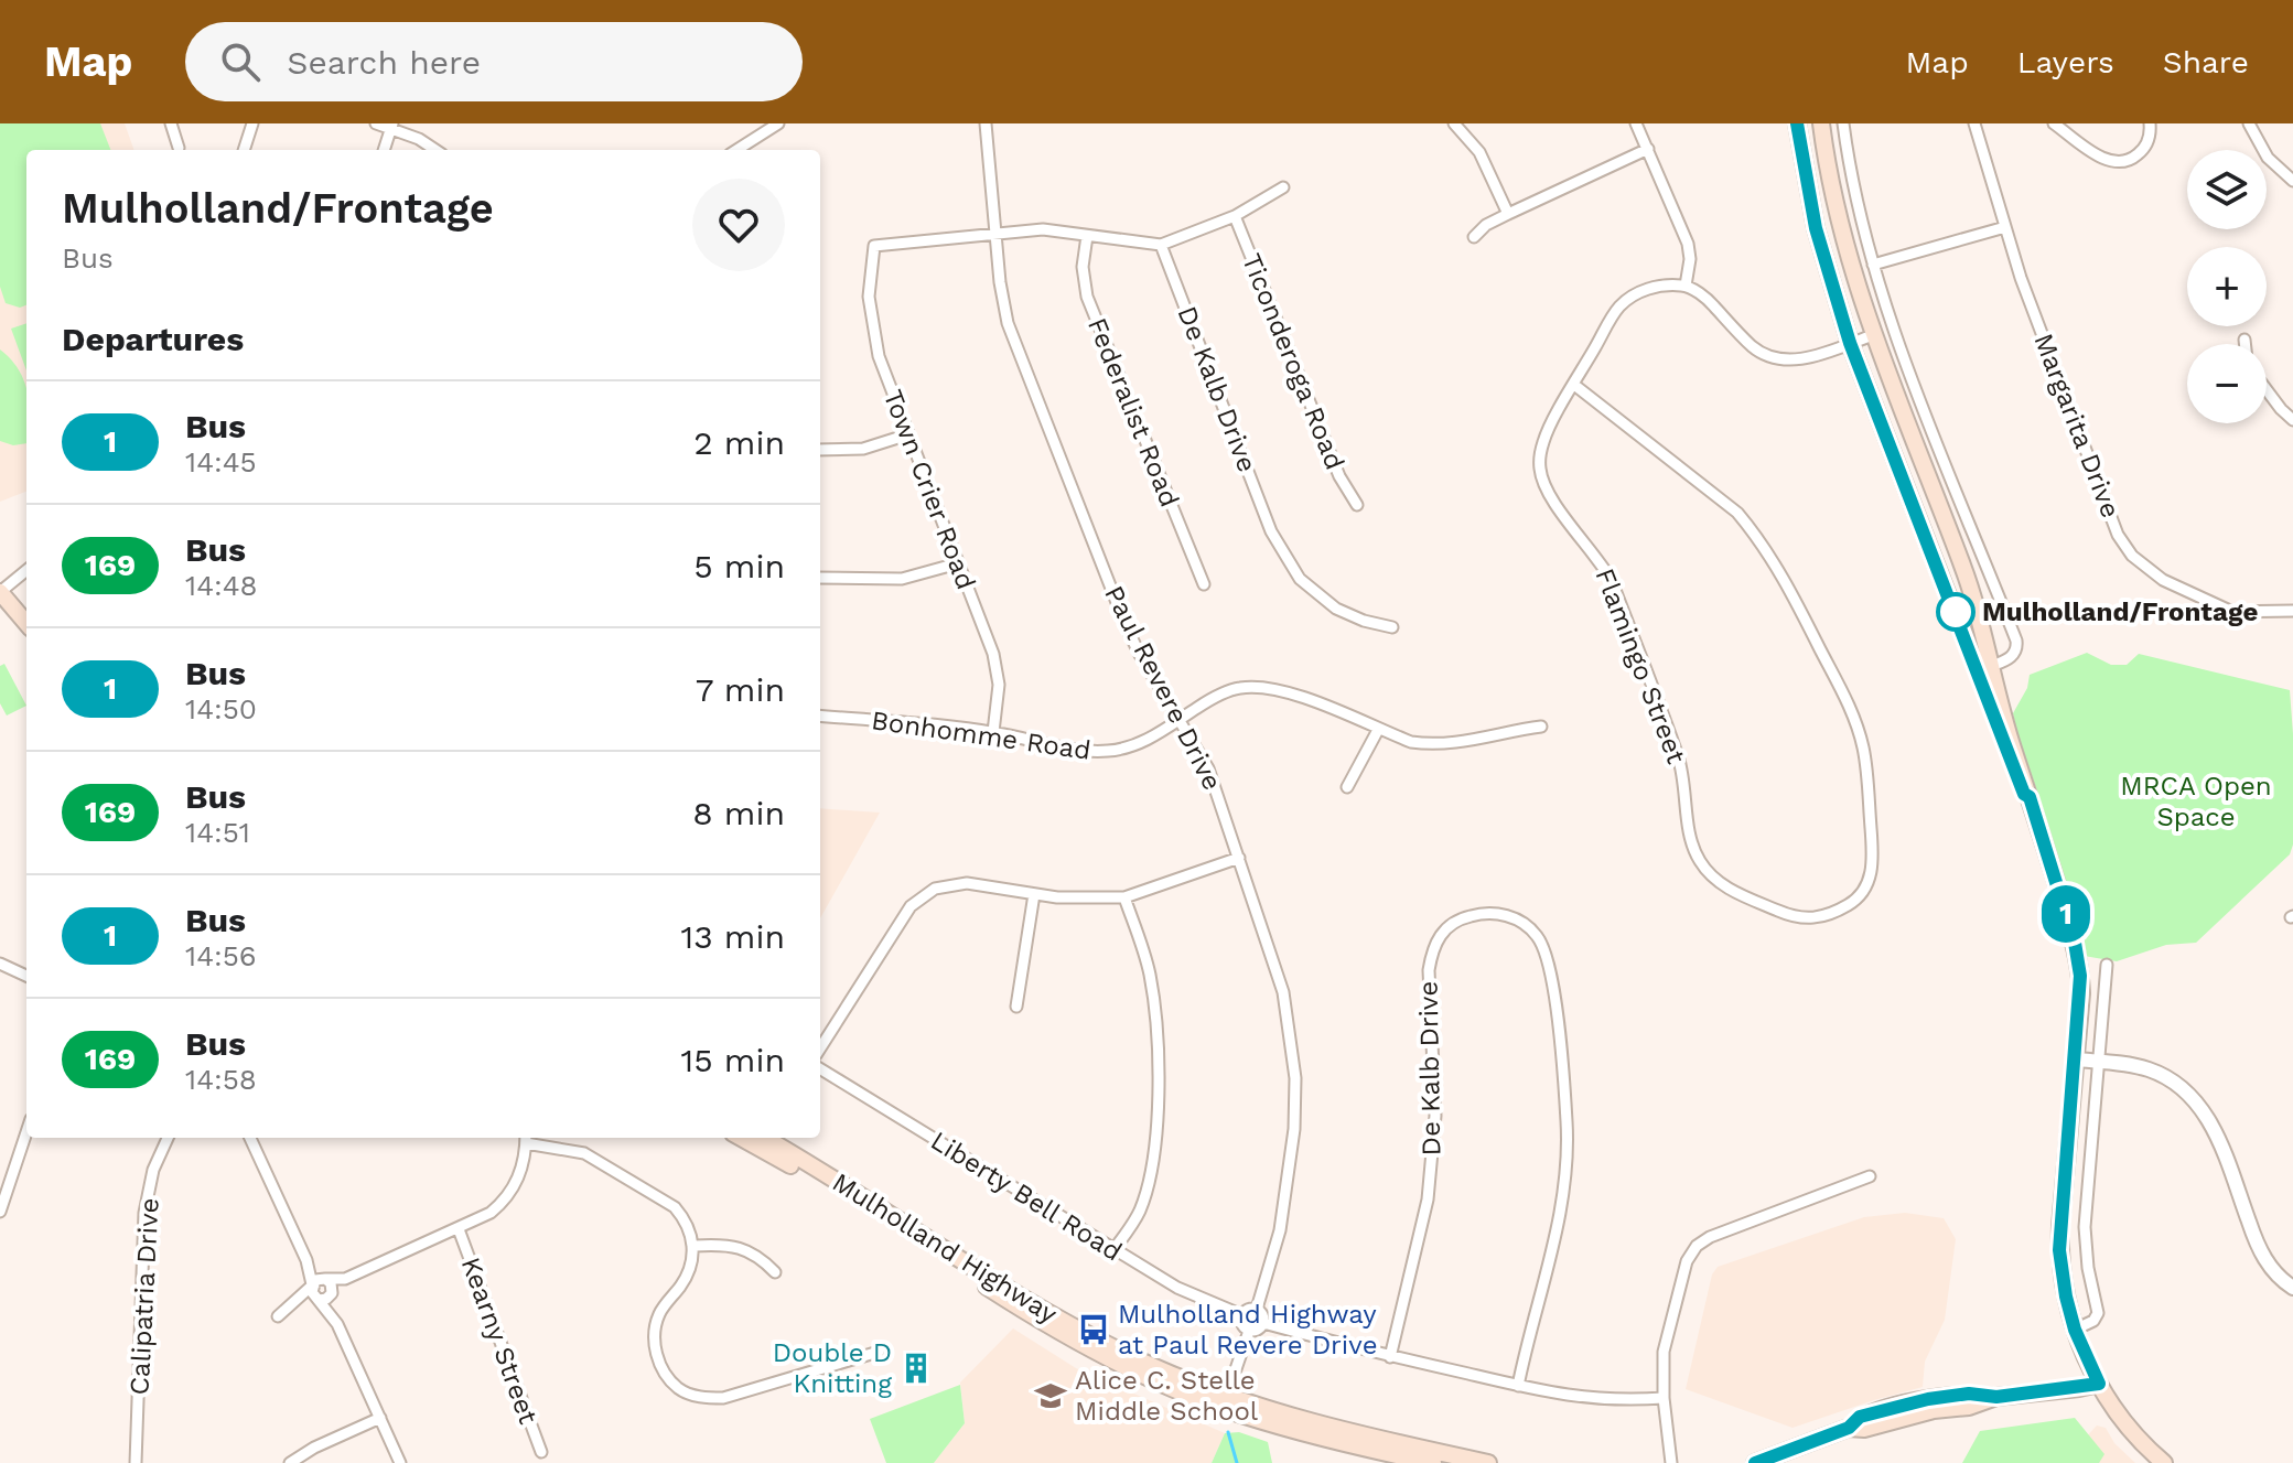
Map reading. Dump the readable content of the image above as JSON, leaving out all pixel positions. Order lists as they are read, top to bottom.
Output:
{
  "streets": {
    "main road": ["Mulholland Highway"],
    "street": [
      "Ticonderoga Road",
      "De Kalb Drive",
      "Federalist Road",
      "Margarita Drive",
      "Town Crier Road",
      "Flamingo Street",
      "Paul Revere Drive",
      "Bonhomme Road",
      "Liberty Bell Road",
      "Calipatria Drive",
      "Kearny Street"
    ]
  },
  "crossings": [
    ["Town Crier Road", "Paul Revere Drive"],
    ["Town Crier Road", "Bonhomme Road"],
    ["Paul Revere Drive", "Bonhomme Road"],
    ["Paul Revere Drive", "Liberty Bell Road"]
  ],
  "parks": ["MRCA Open Space"],
  "places": {
    "other": ["Mulholland/Frontage"],
    "bus stop": ["Mulholland Highway at Paul Revere Drive"],
    "building": ["Double D Knitting"],
    "school or university": ["Alice C. Stelle Middle School"]
  },
  "lines": ["bus line 1"],
  "page": {
    "header": "Map",
    "search": "Search here",
    "nav": ["Map", "Layers", "Share"],
    "on_map": "1",
    "map_buttons": ["+", "−"],
    "heading": [
      ["Mulholland/Frontage", "Bus"],
      "Departures"
    ],
    "list": [
      {
        "mark": "1",
        "name": "Bus",
        "note": "14:45",
        "value": "2 min"
      },
      {
        "mark": "169",
        "name": "Bus",
        "note": "14:48",
        "value": "5 min"
      },
      {
        "mark": "1",
        "name": "Bus",
        "note": "14:50",
        "value": "7 min"
      },
      {
        "mark": "169",
        "name": "Bus",
        "note": "14:51",
        "value": "8 min"
      },
      {
        "mark": "1",
        "name": "Bus",
        "note": "14:56",
        "value": "13 min"
      },
      {
        "mark": "169",
        "name": "Bus",
        "note": "14:58",
        "value": "15 min"
      }
    ]
  }
}
